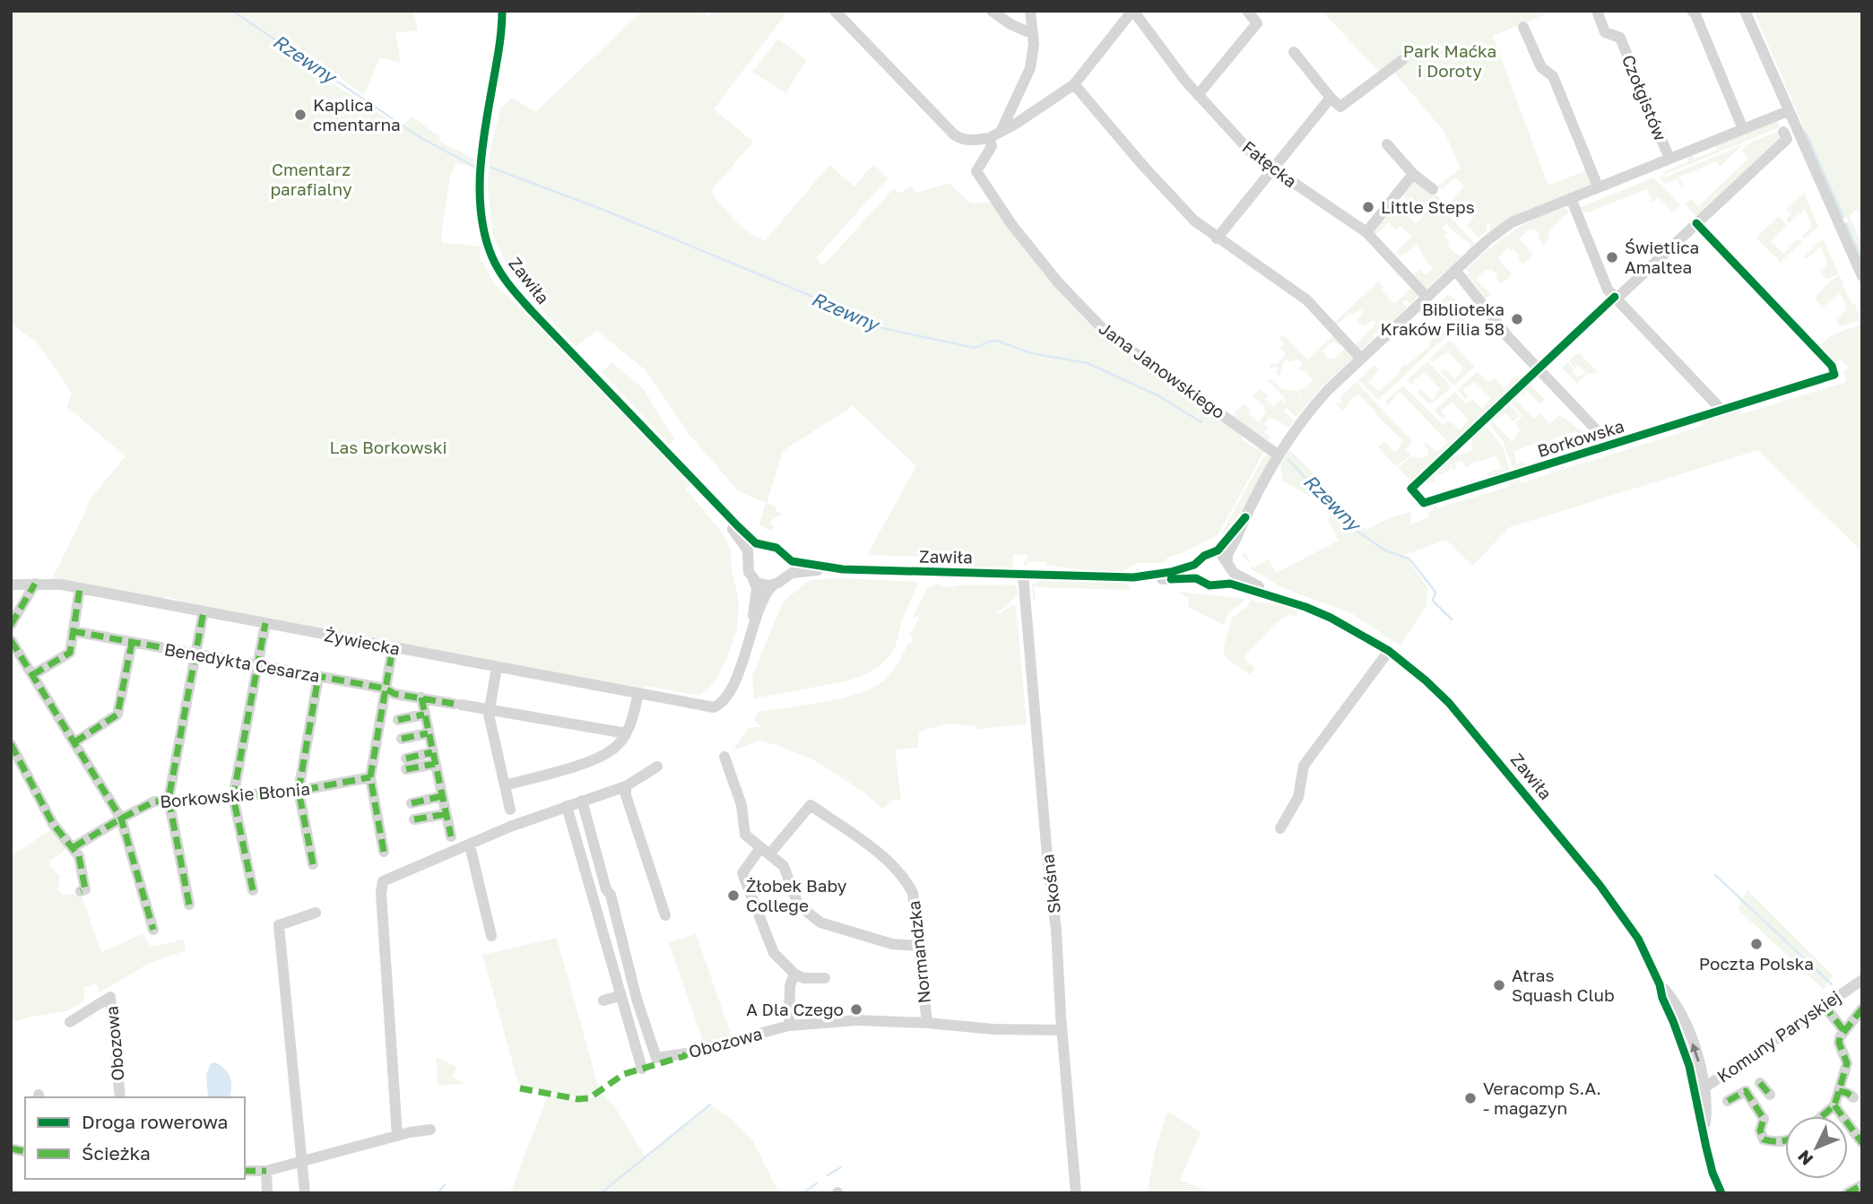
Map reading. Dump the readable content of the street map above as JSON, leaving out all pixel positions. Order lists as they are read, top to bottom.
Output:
{
  "streets": {
    "street": [
      "Czołgistów",
      "Fałęcka",
      "Zawiła",
      "Jana Janowskiego",
      "Borkowska",
      "Żywiecka",
      "Benedykta Cesarza",
      "Borkowskie Błonia",
      "Skośna",
      "Normandzka",
      "Komuny Paryskiej",
      "Obozowa"
    ]
  },
  "crossings": [
    ["Zawiła", "Skośna"],
    ["Zawiła", "Komuny Paryskiej"],
    ["Skośna", "Obozowa"],
    ["Normandzka", "Obozowa"]
  ],
  "water": ["Rzewny"],
  "parks": ["Park Maćka i Doroty", "Cmentarz parafialny", "Las Borkowski"],
  "places": [
    "Kaplica cmentarna",
    "Little Steps",
    "Świetlica Amaltea",
    "Biblioteka Kraków Filia 58",
    "Żłobek Baby College",
    "Poczta Polska",
    "Atras Squash Club",
    "A Dla Czego",
    "Veracomp S.A. - magazyn"
  ],
  "legend": ["Droga rowerowa", "Ścieżka"],
  "north": "bottom left"
}
